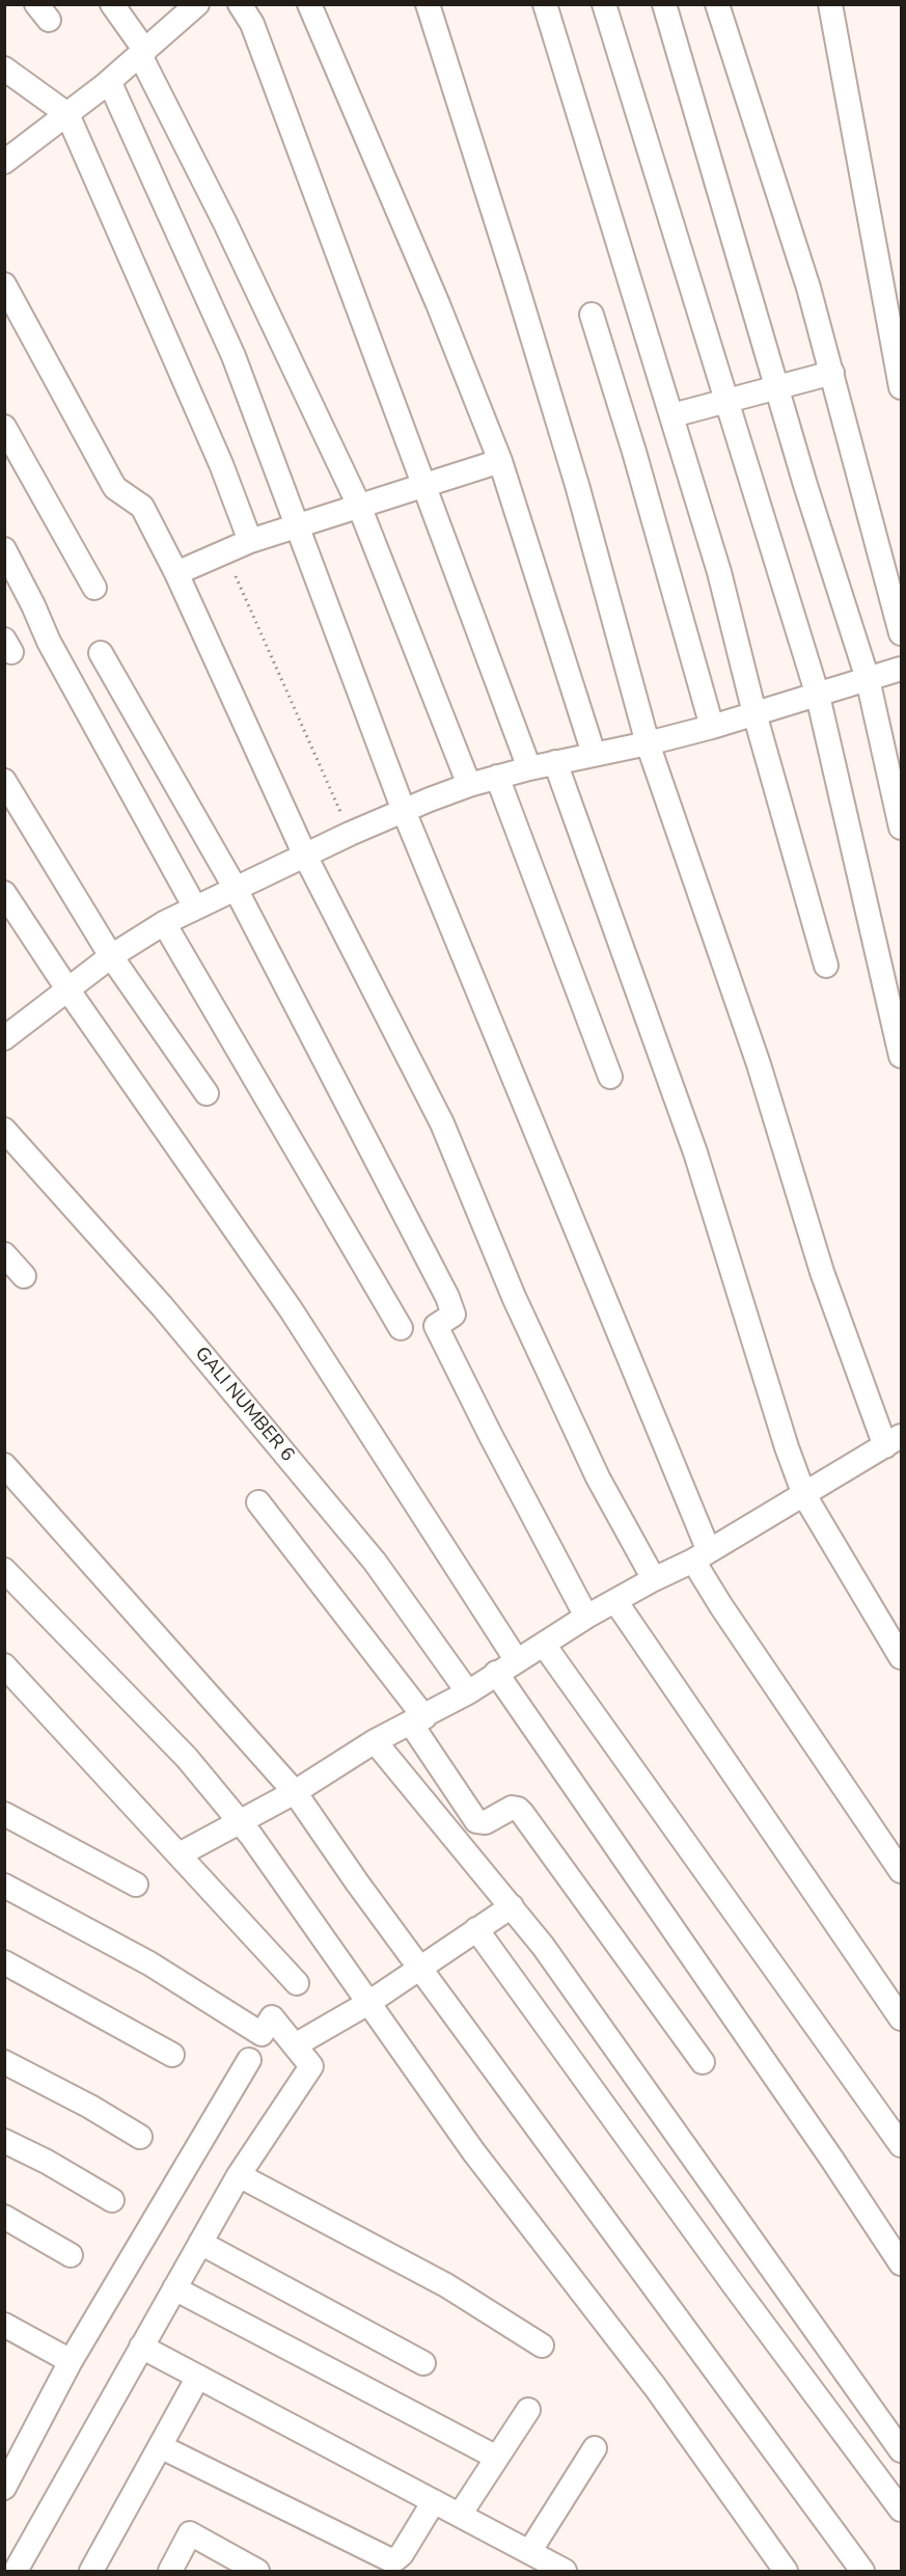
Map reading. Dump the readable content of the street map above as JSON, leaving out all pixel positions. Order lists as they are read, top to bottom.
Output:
{
  "streets": {
    "street": ["GALI NUMBER 6"]
  }
}
